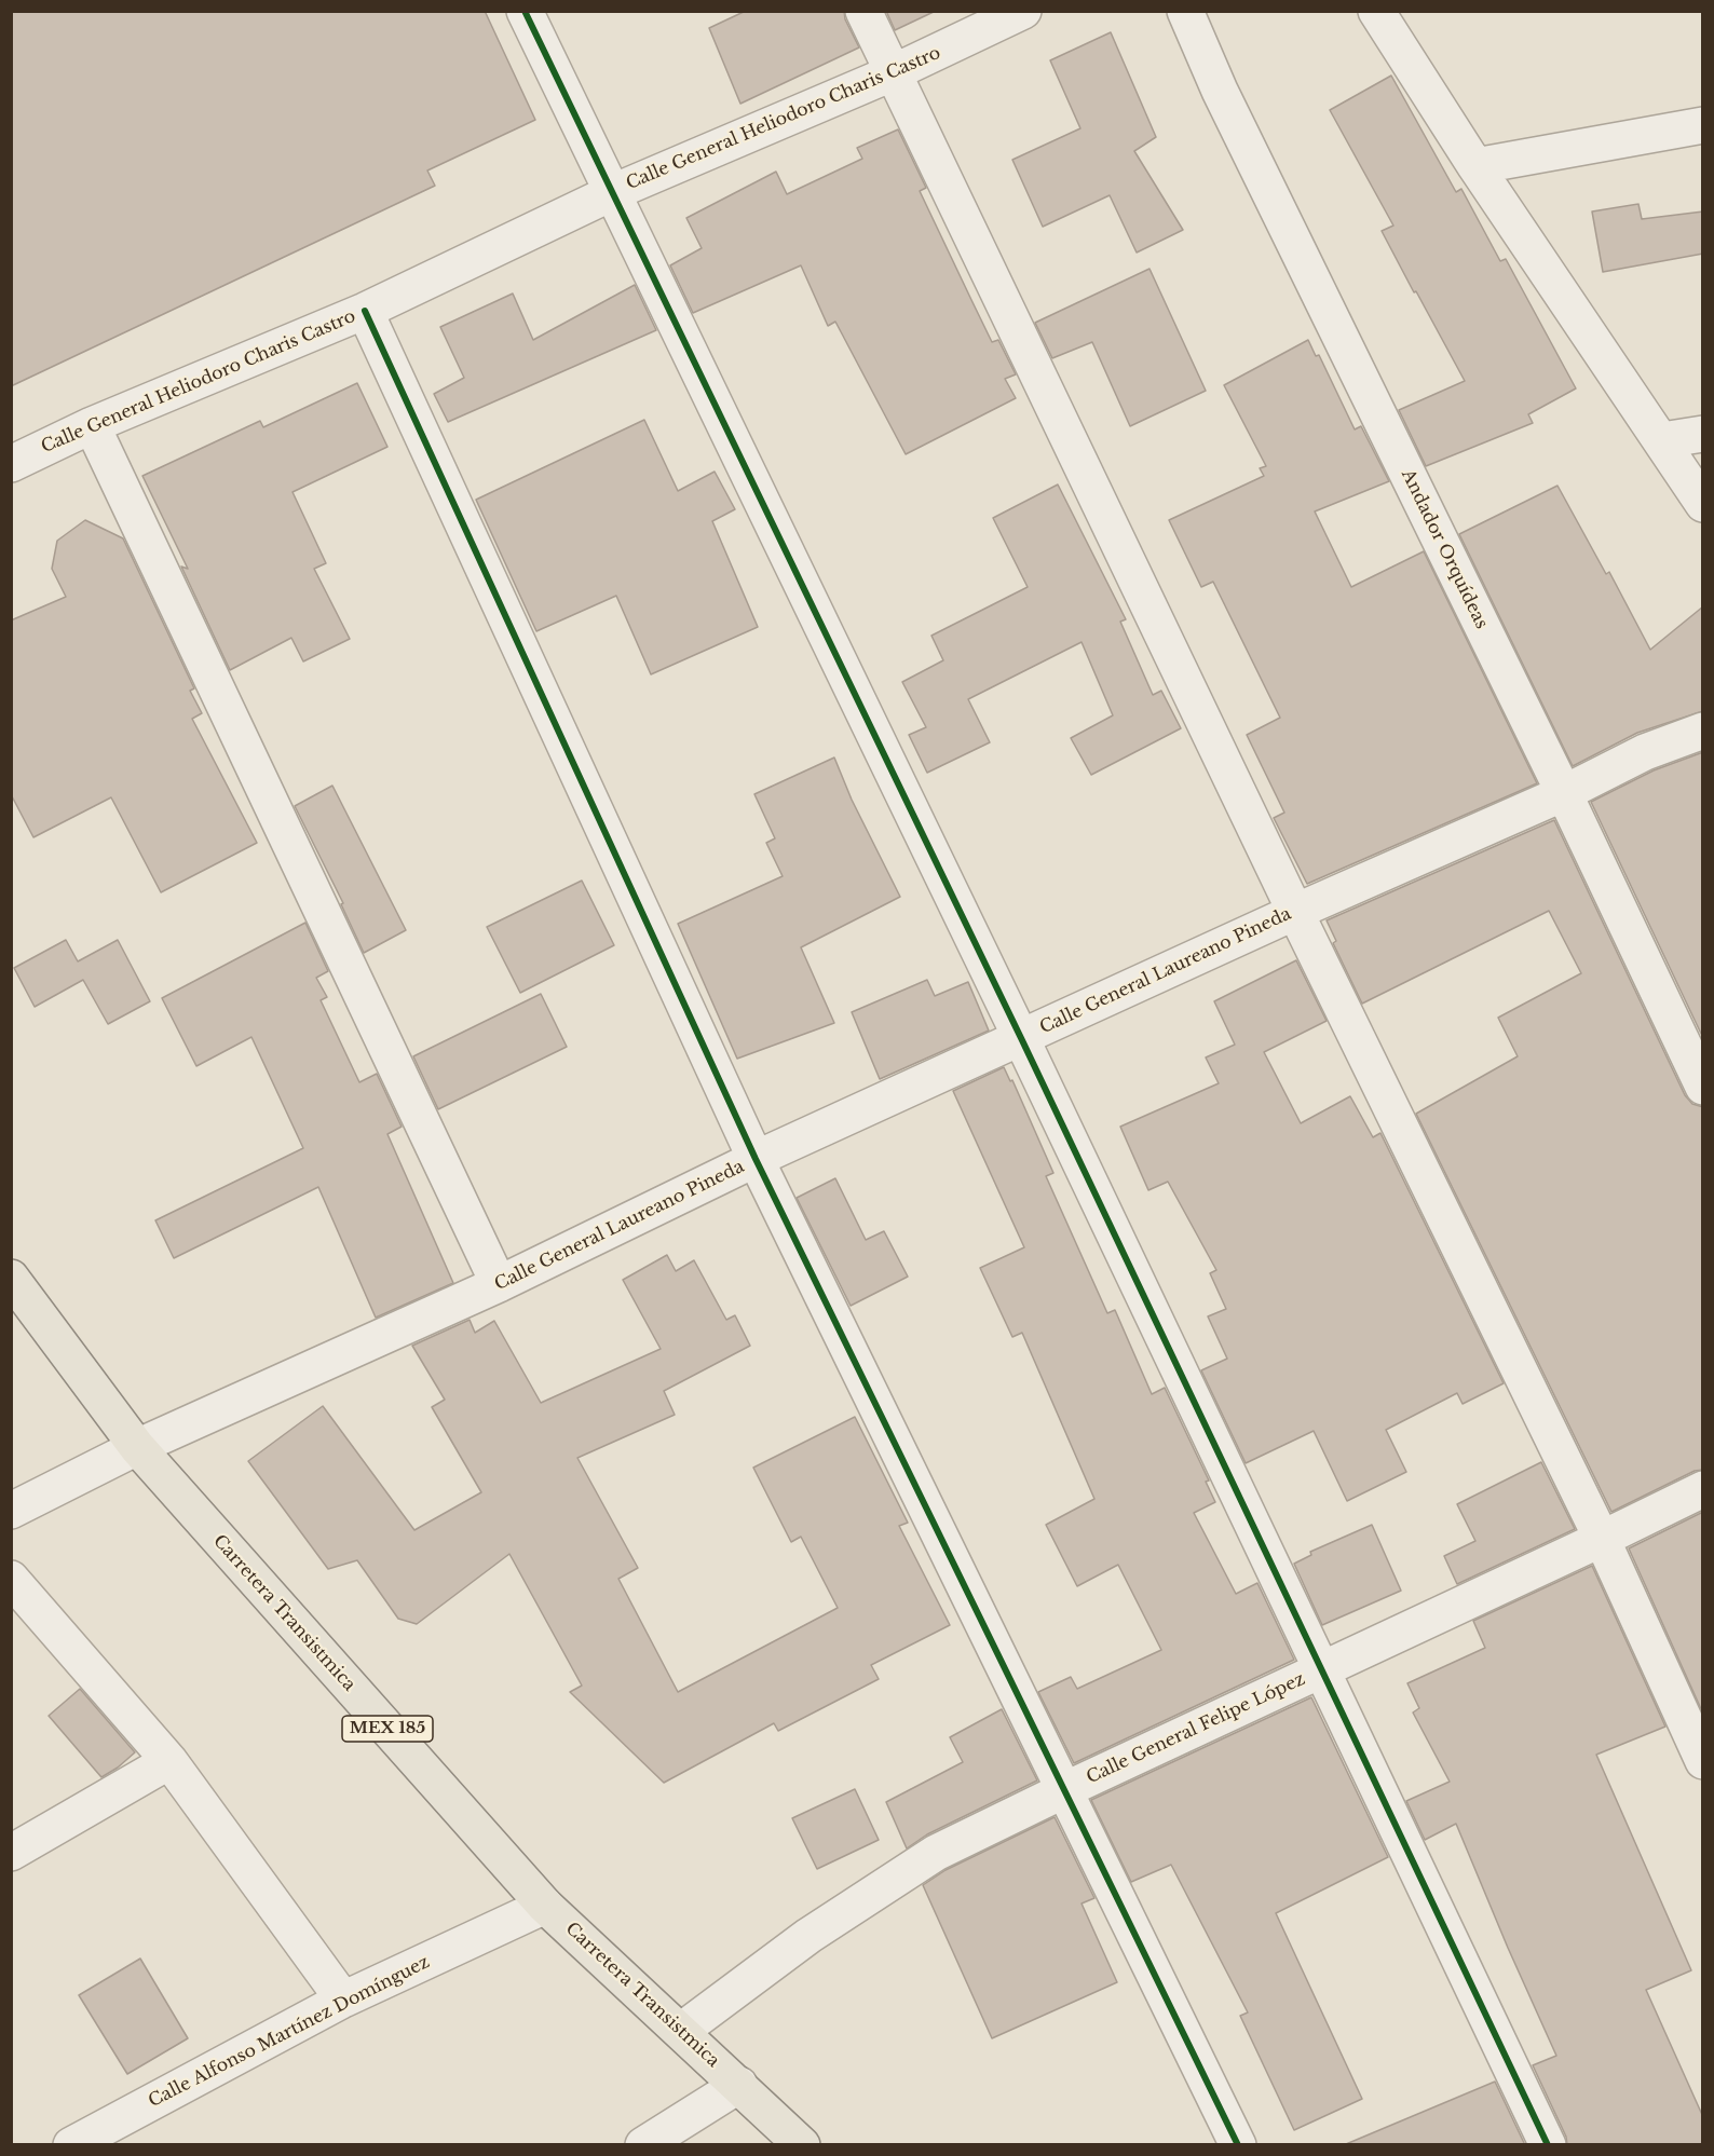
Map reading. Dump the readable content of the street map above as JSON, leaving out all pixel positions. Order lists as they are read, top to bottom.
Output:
{
  "streets": {
    "main road": ["Carretera Transistmica", "MEX 185"],
    "street": [
      "Calle General Heliodoro Charis Castro",
      "Andador Orquídeas",
      "Calle General Laureano Pineda",
      "Calle General Felipe López",
      "Calle Alfonso Martínez Domínguez"
    ]
  },
  "crossings": [
    ["Andador Orquídeas", "Calle General Laureano Pineda"],
    ["Calle General Laureano Pineda", "Carretera Transistmica"],
    ["Carretera Transistmica", "Calle General Felipe López"],
    ["Carretera Transistmica", "Calle Alfonso Martínez Domínguez"]
  ]
}
